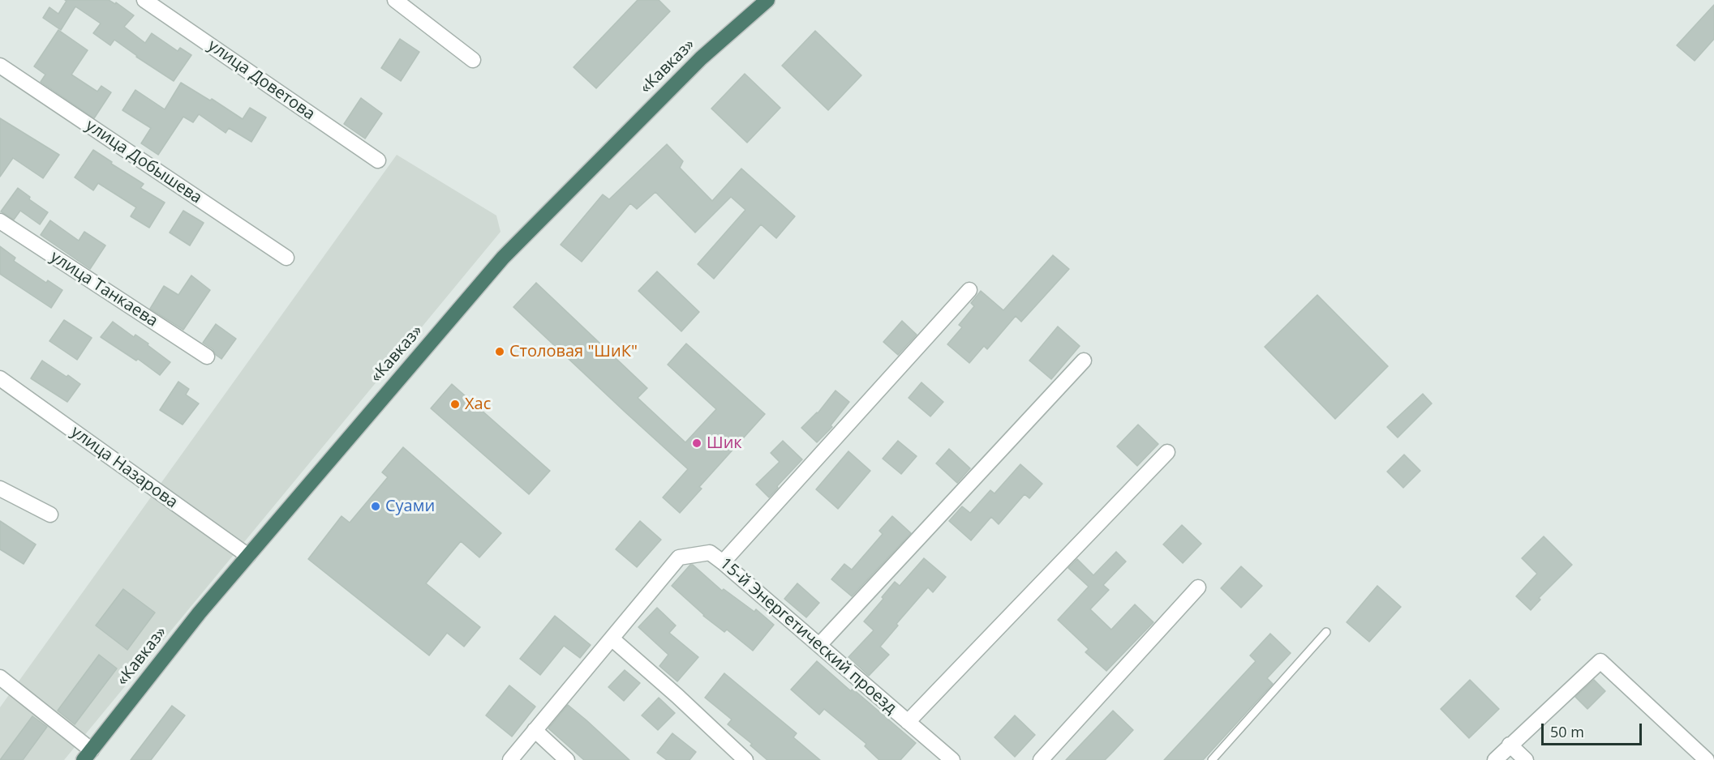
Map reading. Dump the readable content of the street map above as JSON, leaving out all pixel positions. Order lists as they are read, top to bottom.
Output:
{
  "streets": {
    "highway": ["«Кавказ»"],
    "street": [
      "улица Доветова",
      "улица Добышева",
      "улица Танкаева",
      "улица Назарова",
      "15-й Энергетический проезд"
    ]
  },
  "crossings": [
    ["«Кавказ»", "улица Назарова"]
  ],
  "places": [
    "Столовая \"ШиК\"",
    "Хас",
    "Шик",
    "Суами"
  ],
  "scale_bar": "50 m"
}
